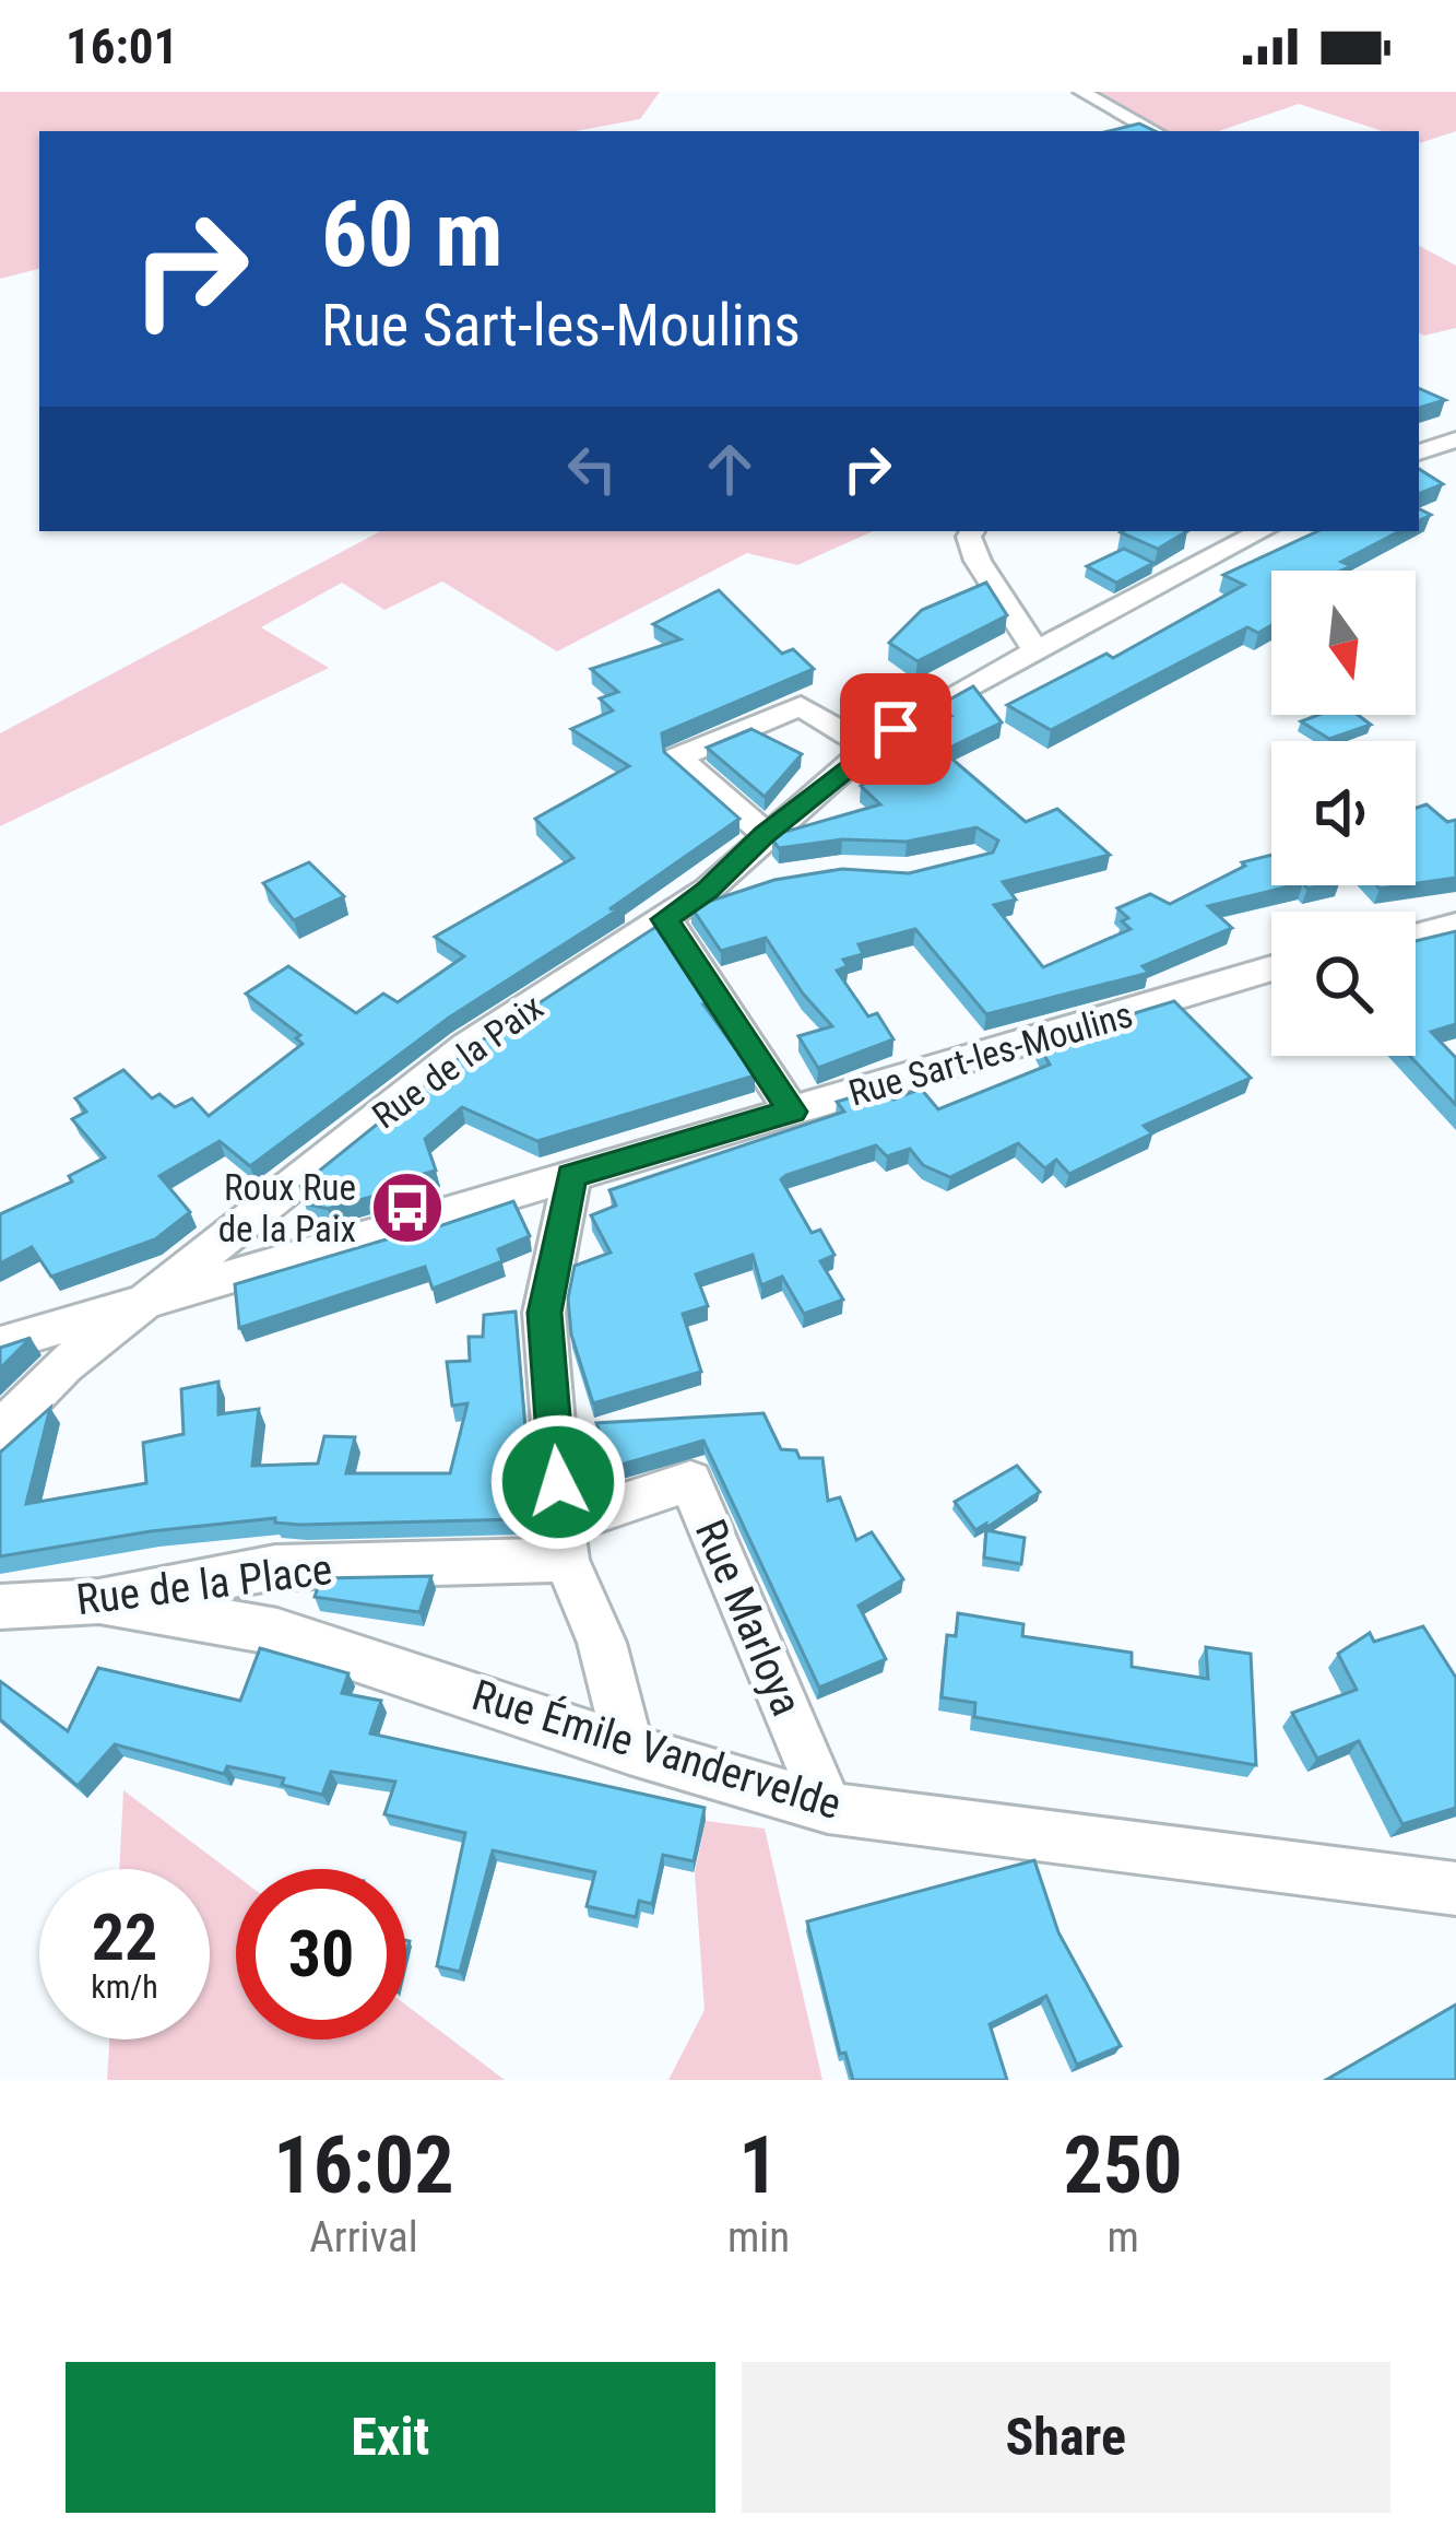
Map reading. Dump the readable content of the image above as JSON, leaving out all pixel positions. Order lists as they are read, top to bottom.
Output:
{
  "streets": {
    "street": [
      "Rue Sart-les-Moulins",
      "Rue de la Paix",
      "Rue de la Place",
      "Rue Marloya",
      "Rue Émile Vandervelde"
    ]
  },
  "crossings": [
    ["Rue Sart-les-Moulins", "Rue de la Paix"],
    ["Rue de la Place", "Rue Marloya"],
    ["Rue de la Place", "Rue Émile Vandervelde"],
    ["Rue Marloya", "Rue Émile Vandervelde"]
  ],
  "places": {
    "bus stop": ["Roux Rue de la Paix"]
  },
  "north": "bottom",
  "page": {
    "status": "16:01",
    "turn": ["60 m", "Rue Sart-les-Moulins"],
    "speed": "22 km/h",
    "limit": "30",
    "eta": [
      "16:02",
      "Arrival",
      "1",
      "min",
      "250",
      "m"
    ],
    "buttons": ["Exit", "Share"]
  }
}
